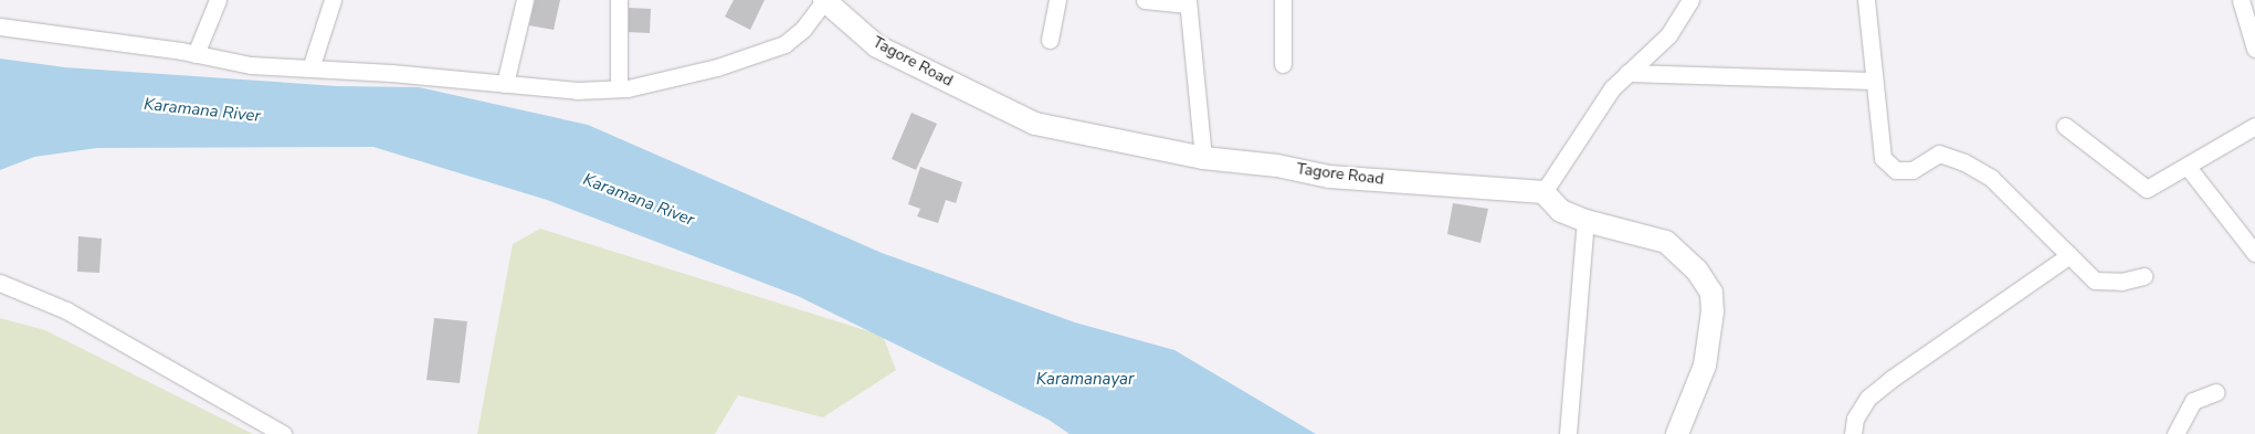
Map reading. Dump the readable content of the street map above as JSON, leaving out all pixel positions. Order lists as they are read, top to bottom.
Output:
{
  "streets": {
    "street": ["Tagore Road"]
  },
  "water": ["Karamana River", "Karamanayar"]
}
